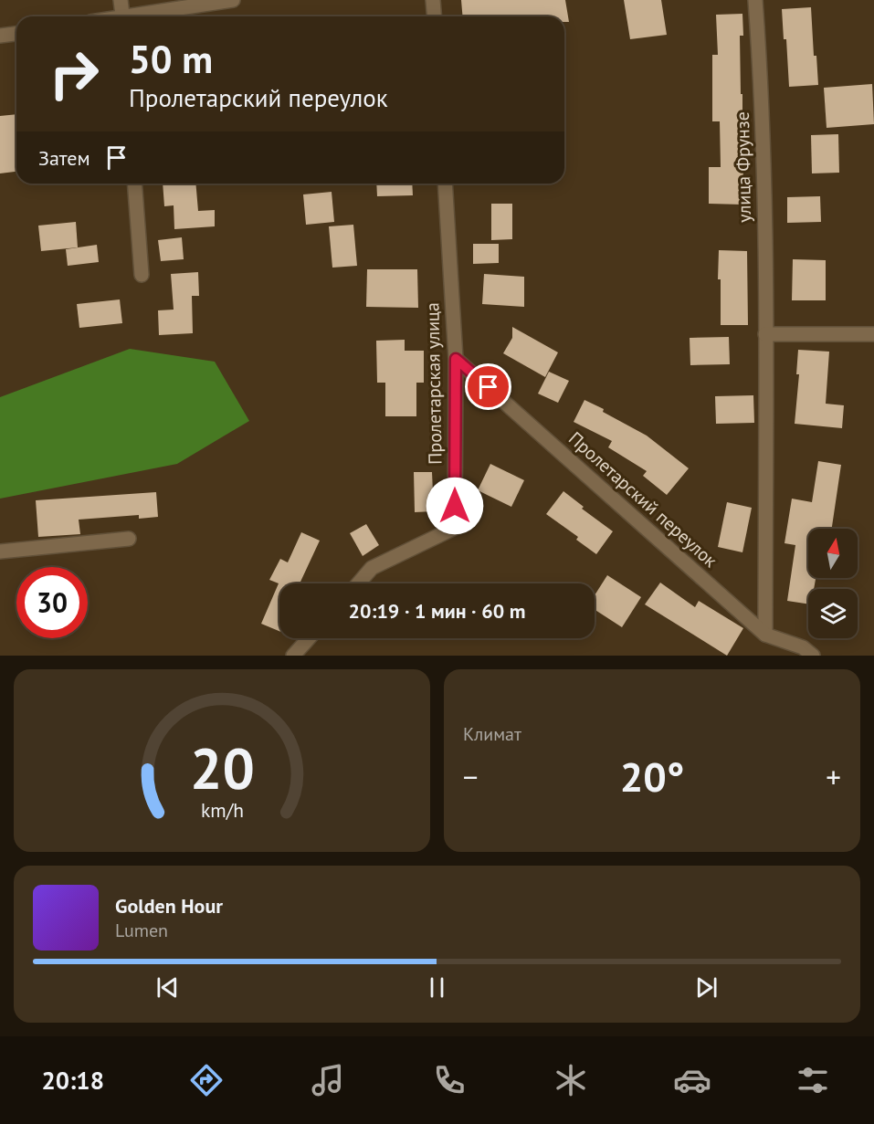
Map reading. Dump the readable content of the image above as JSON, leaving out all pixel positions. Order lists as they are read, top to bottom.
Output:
{
  "streets": {
    "street": ["улица Фрунзе", "Пролетарская улица", "Пролетарский переулок"]
  },
  "crossings": [
    ["улица Фрунзе", "Пролетарский переулок"],
    ["Пролетарская улица", "Пролетарский переулок"]
  ],
  "north": "top",
  "page": {
    "turn": ["50 m", "Пролетарский переулок"],
    "then": "Затем",
    "limit": "30",
    "trip": "20:19 · 1 мин · 60 m",
    "tile": "Климат",
    "heat": ["−", "20°", "+"],
    "song": ["Golden Hour", "Lumen"],
    "tabs": "20:18",
    "gauge": ["20", "km/h"]
  }
}
